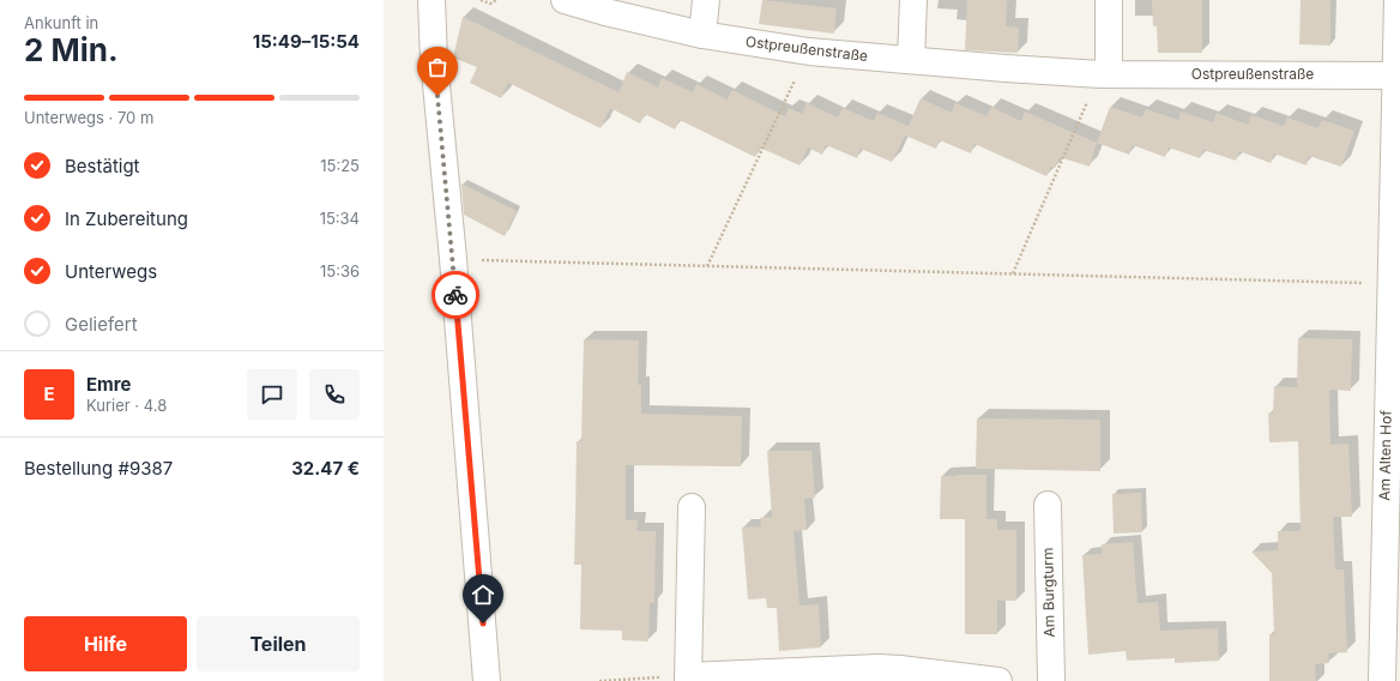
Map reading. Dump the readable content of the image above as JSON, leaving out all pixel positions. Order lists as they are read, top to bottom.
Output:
{
  "streets": {
    "street": ["Ostpreußenstraße", "Am Alten Hof", "Am Burgturm"]
  },
  "crossings": [
    ["Ostpreußenstraße", "Am Alten Hof"]
  ],
  "page": {
    "heading": ["2 Min.", "Ankunft in", "15:49–15:54"],
    "panel": [
      "Emre",
      "Kurier · 4.8",
      "Bestellung #9387",
      "32.47 €"
    ],
    "bar": "Unterwegs · 70 m",
    "list": [
      ["Bestätigt", "15:25"],
      ["In Zubereitung", "15:34"],
      ["Unterwegs", "15:36"],
      "Geliefert"
    ],
    "round": "E",
    "buttons": ["Hilfe", "Teilen"]
  }
}
